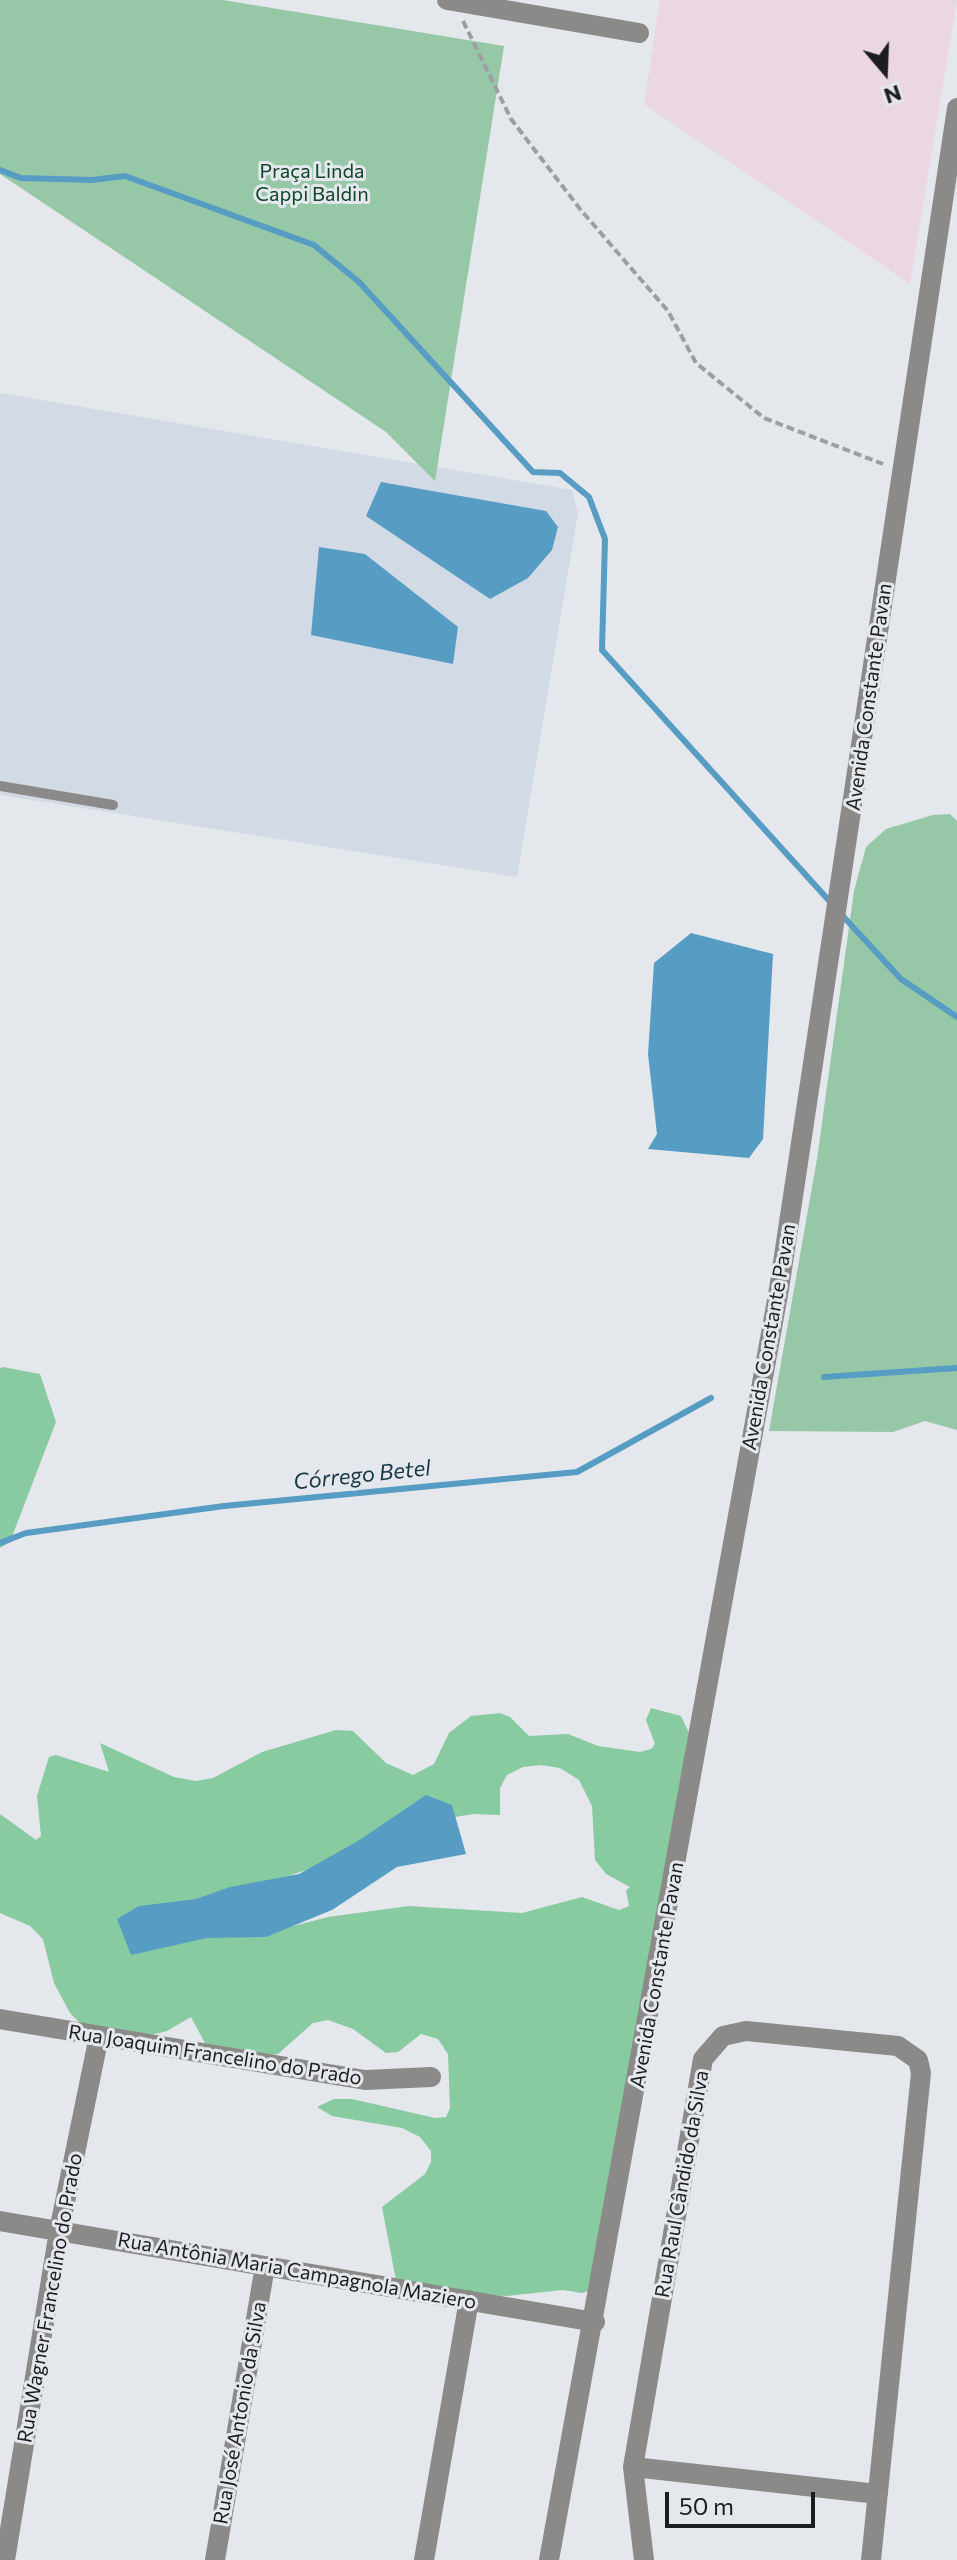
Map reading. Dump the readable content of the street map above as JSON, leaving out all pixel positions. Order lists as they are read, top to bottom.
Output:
{
  "streets": {
    "street": [
      "Avenida Constante Pavan",
      "Rua Joaquim Francelino do Prado",
      "Rua Raul Cândido da Silva",
      "Rua Antônia Maria Campagnola Maziero",
      "Rua Wagner Francelino do Prado",
      "Rua José Antonio da Silva"
    ]
  },
  "crossings": [
    ["Avenida Constante Pavan", "Rua Antônia Maria Campagnola Maziero"],
    ["Rua Joaquim Francelino do Prado", "Rua Wagner Francelino do Prado"],
    ["Rua Antônia Maria Campagnola Maziero", "Rua Wagner Francelino do Prado"],
    ["Rua Antônia Maria Campagnola Maziero", "Rua José Antonio da Silva"]
  ],
  "water": ["Córrego Betel"],
  "parks": ["Praça Linda Cappi Baldin"],
  "scale_bar": "50 m",
  "north": "bottom"
}
